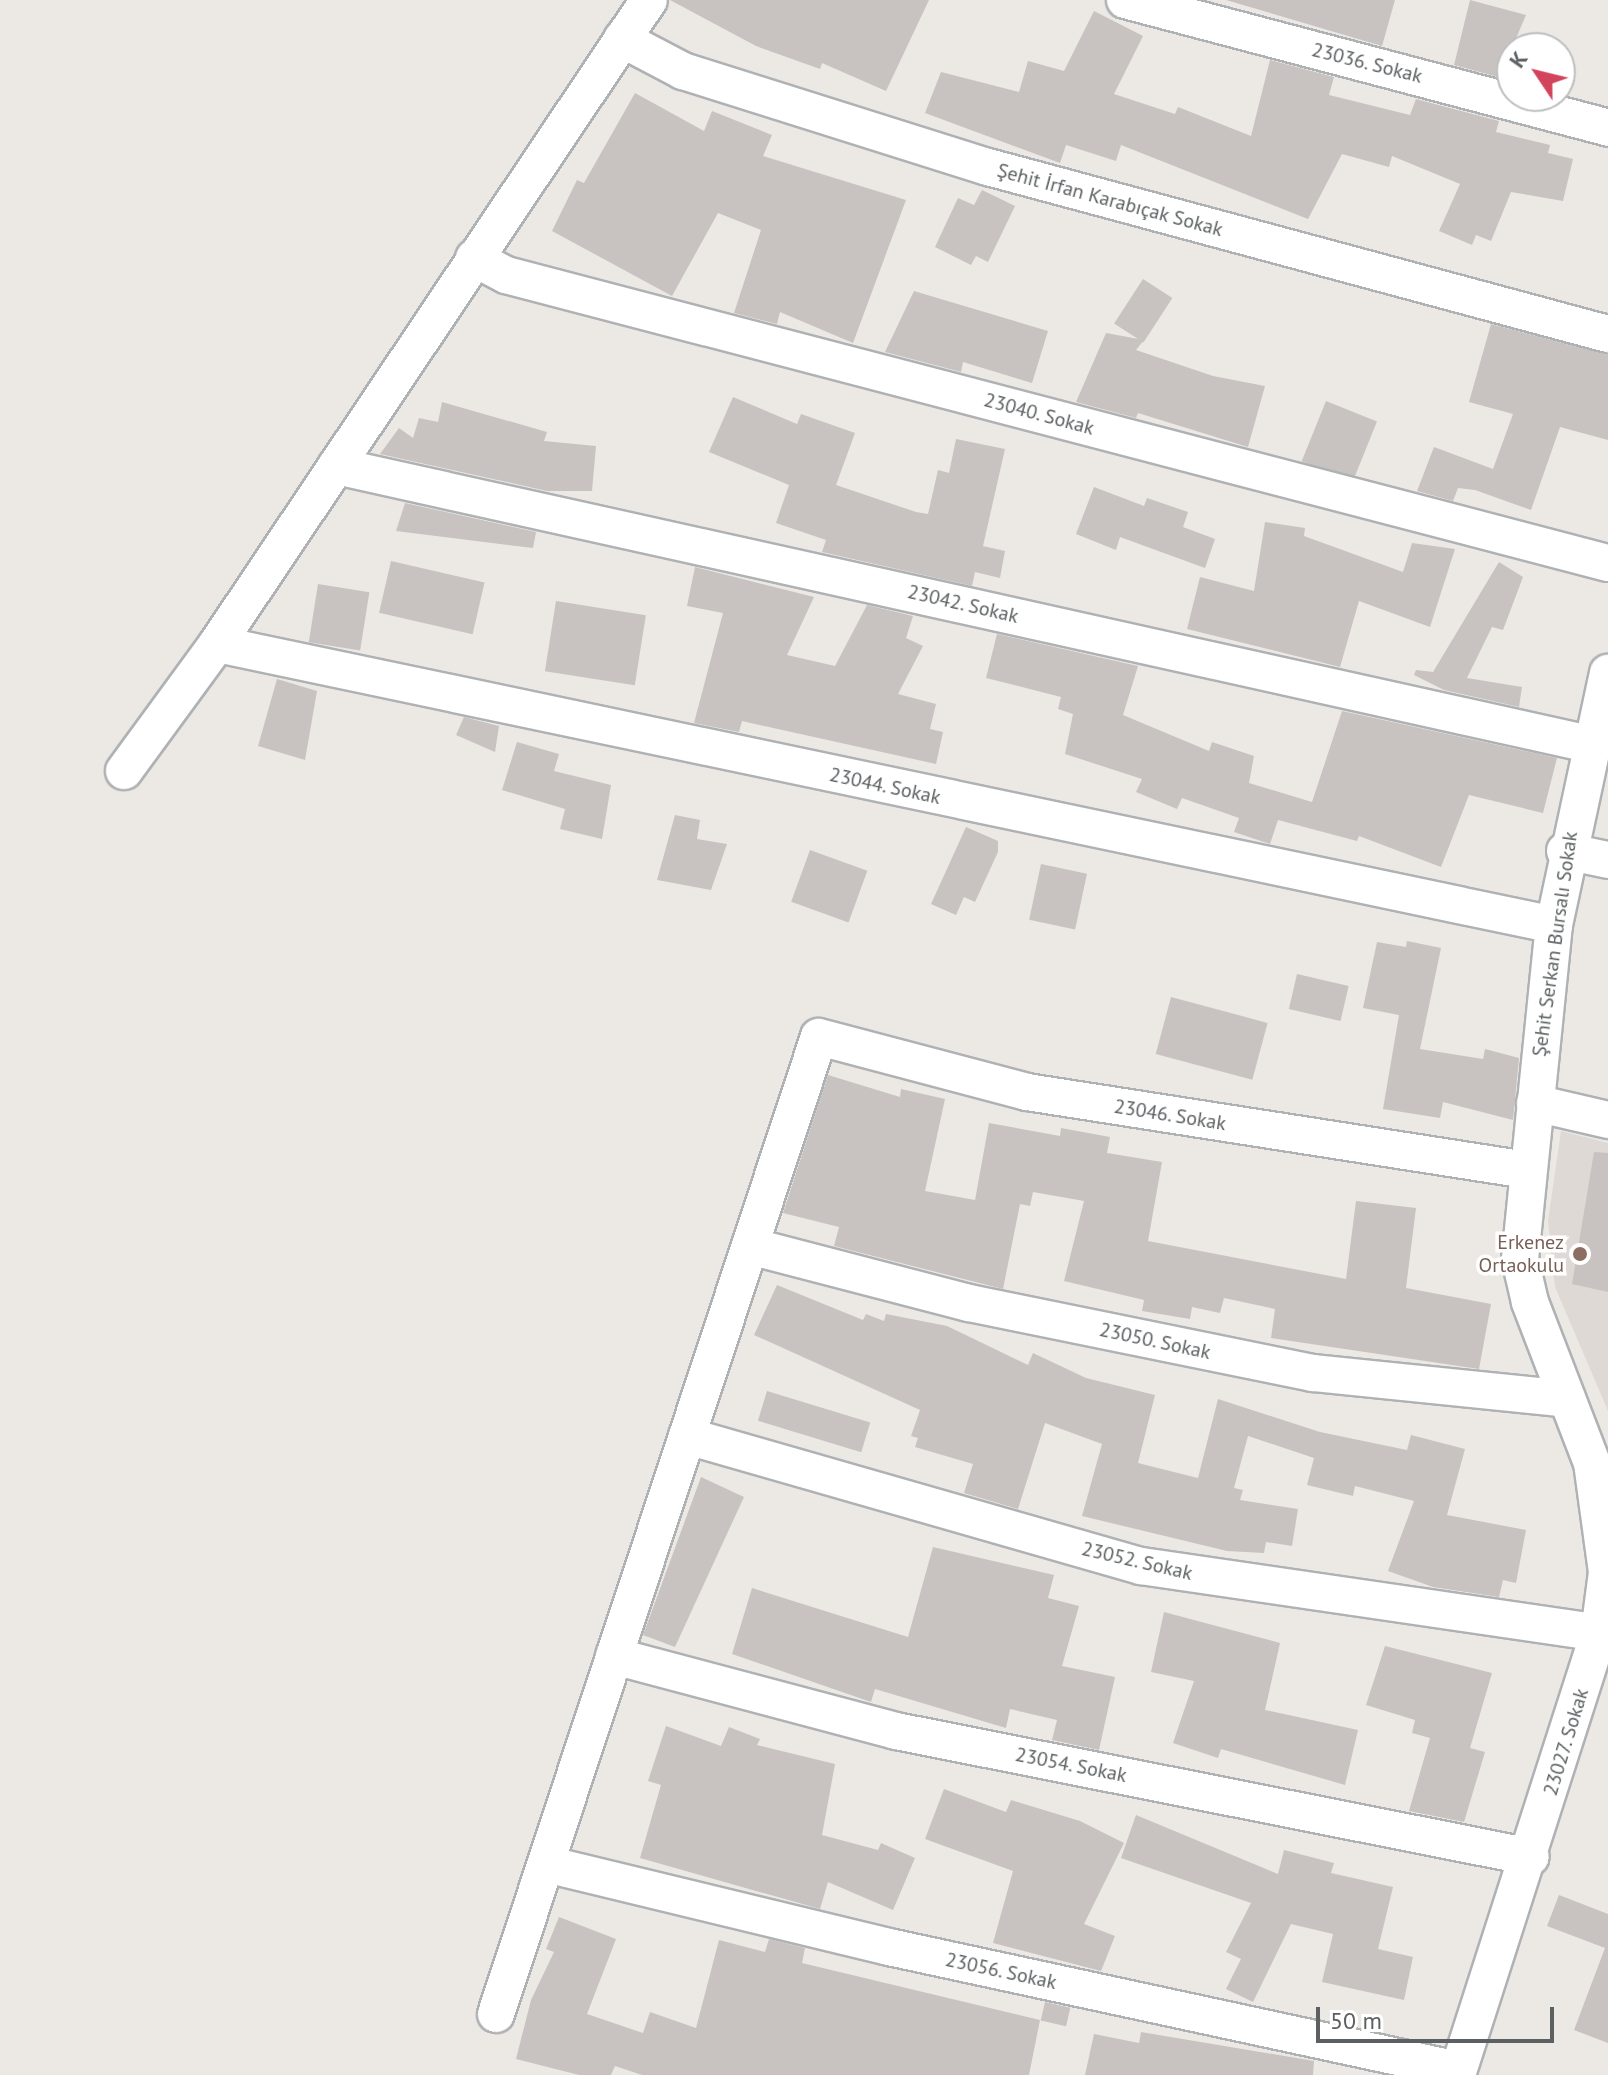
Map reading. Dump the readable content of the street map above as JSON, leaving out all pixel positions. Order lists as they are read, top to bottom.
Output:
{
  "streets": {
    "street": [
      "23036. Sokak",
      "Şehit İrfan Karabıçak Sokak",
      "23040. Sokak",
      "23042. Sokak",
      "23044. Sokak",
      "Şehit Serkan Bursalı Sokak",
      "23046. Sokak",
      "23050. Sokak",
      "23052. Sokak",
      "23027. Sokak",
      "23054. Sokak",
      "23056. Sokak"
    ]
  },
  "crossings": [
    ["23042. Sokak", "Şehit Serkan Bursalı Sokak"],
    ["23044. Sokak", "Şehit Serkan Bursalı Sokak"],
    ["Şehit Serkan Bursalı Sokak", "23046. Sokak"],
    ["Şehit Serkan Bursalı Sokak", "23027. Sokak"],
    ["23046. Sokak", "23050. Sokak"],
    ["23046. Sokak", "23027. Sokak"],
    ["23050. Sokak", "23027. Sokak"],
    ["23052. Sokak", "23027. Sokak"],
    ["23027. Sokak", "23054. Sokak"],
    ["23027. Sokak", "23056. Sokak"]
  ],
  "places": ["Erkenez Ortaokulu"],
  "scale_bar": "50 m",
  "north": "top left"
}
